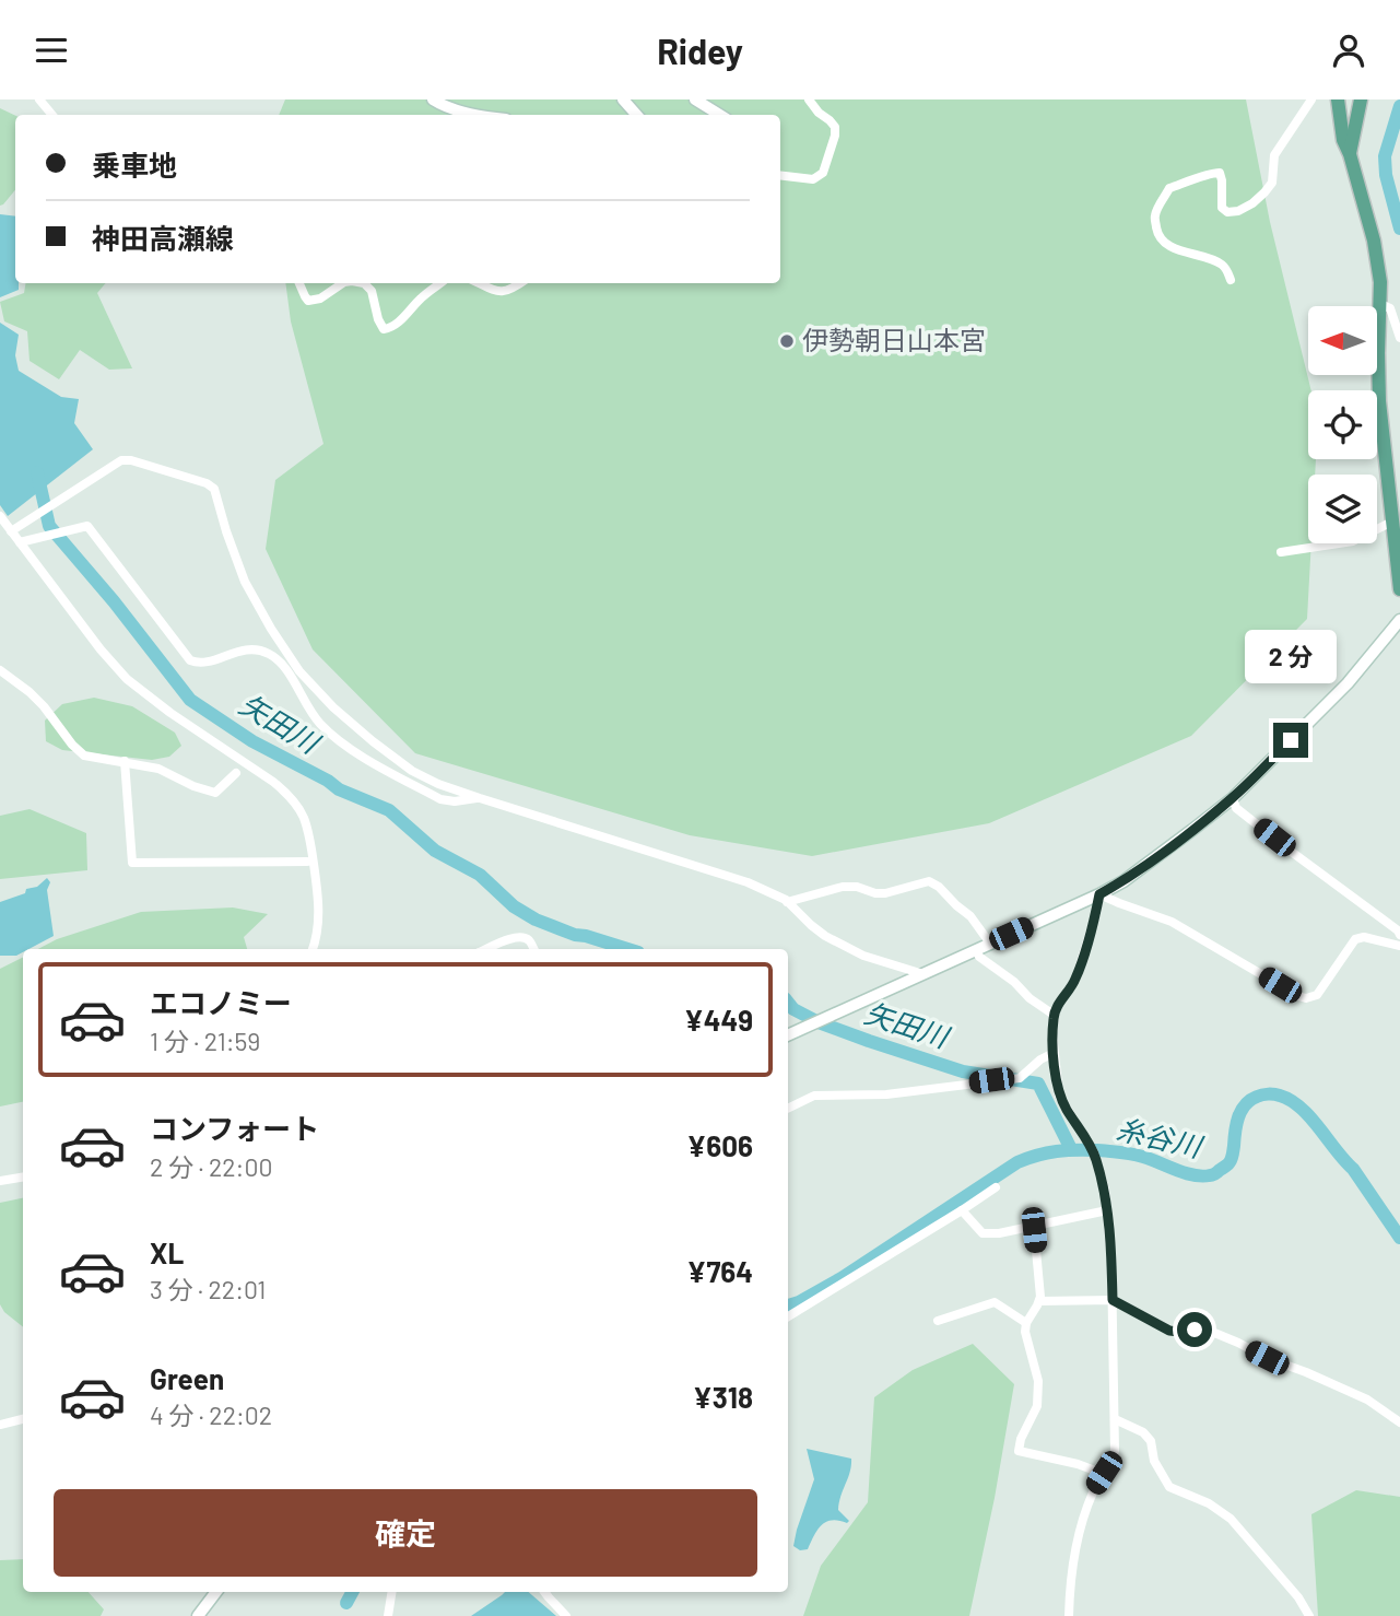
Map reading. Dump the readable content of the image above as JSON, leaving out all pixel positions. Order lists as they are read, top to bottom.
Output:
{
  "water": ["矢田川", "糸谷川"],
  "places": ["伊勢朝日山本宮"],
  "north": "left",
  "page": {
    "header": "Ridey",
    "banner": ["乗車地", "神田高瀬線"],
    "bubble": "2 分",
    "list": [
      {
        "name": "エコノミー",
        "note": "1 分 · 21:59",
        "value": "¥449"
      },
      {
        "name": "コンフォート",
        "note": "2 分 · 22:00",
        "value": "¥606"
      },
      {
        "name": "XL",
        "note": "3 分 · 22:01",
        "value": "¥764"
      },
      {
        "name": "Green",
        "note": "4 分 · 22:02",
        "value": "¥318"
      }
    ],
    "buttons": "確定"
  }
}
